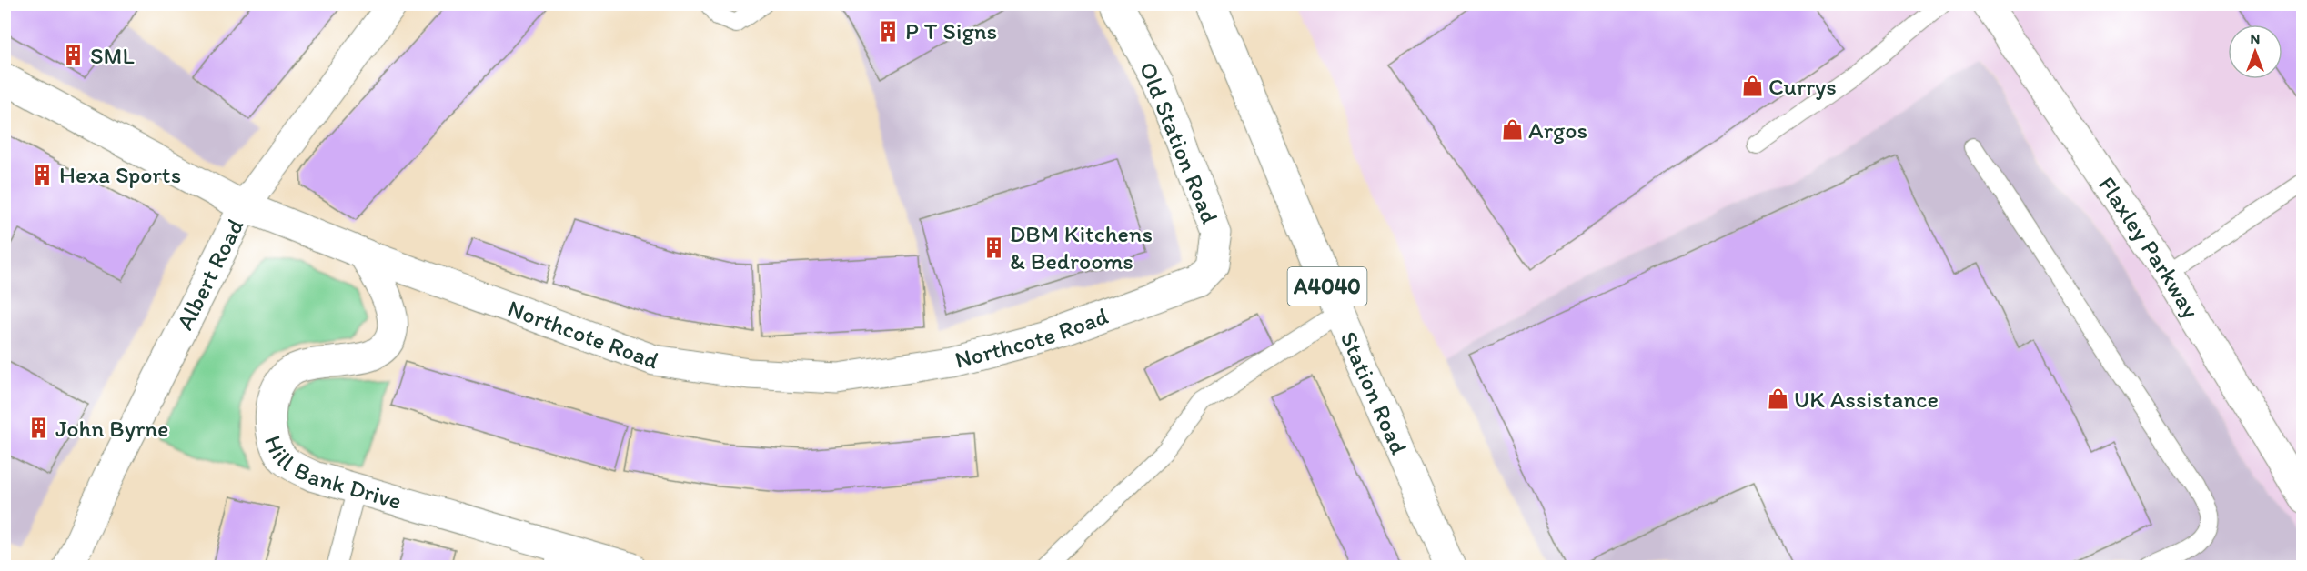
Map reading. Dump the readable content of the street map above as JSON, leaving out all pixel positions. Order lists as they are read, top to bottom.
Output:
{
  "streets": {
    "street": [
      "Old Station Road",
      "Flaxley Parkway",
      "Albert Road",
      "A4040",
      "Northcote Road",
      "Station Road",
      "Hill Bank Drive"
    ]
  },
  "crossings": [
    ["Old Station Road", "Northcote Road"],
    ["Albert Road", "Northcote Road"],
    ["Northcote Road", "Hill Bank Drive"]
  ],
  "places": {
    "building": [
      "P T Signs",
      "SML",
      "Hexa Sports",
      "DBM Kitchens & Bedrooms",
      "John Byrne"
    ],
    "shop": ["Currys", "Argos", "UK Assistance"]
  },
  "north": "top"
}
